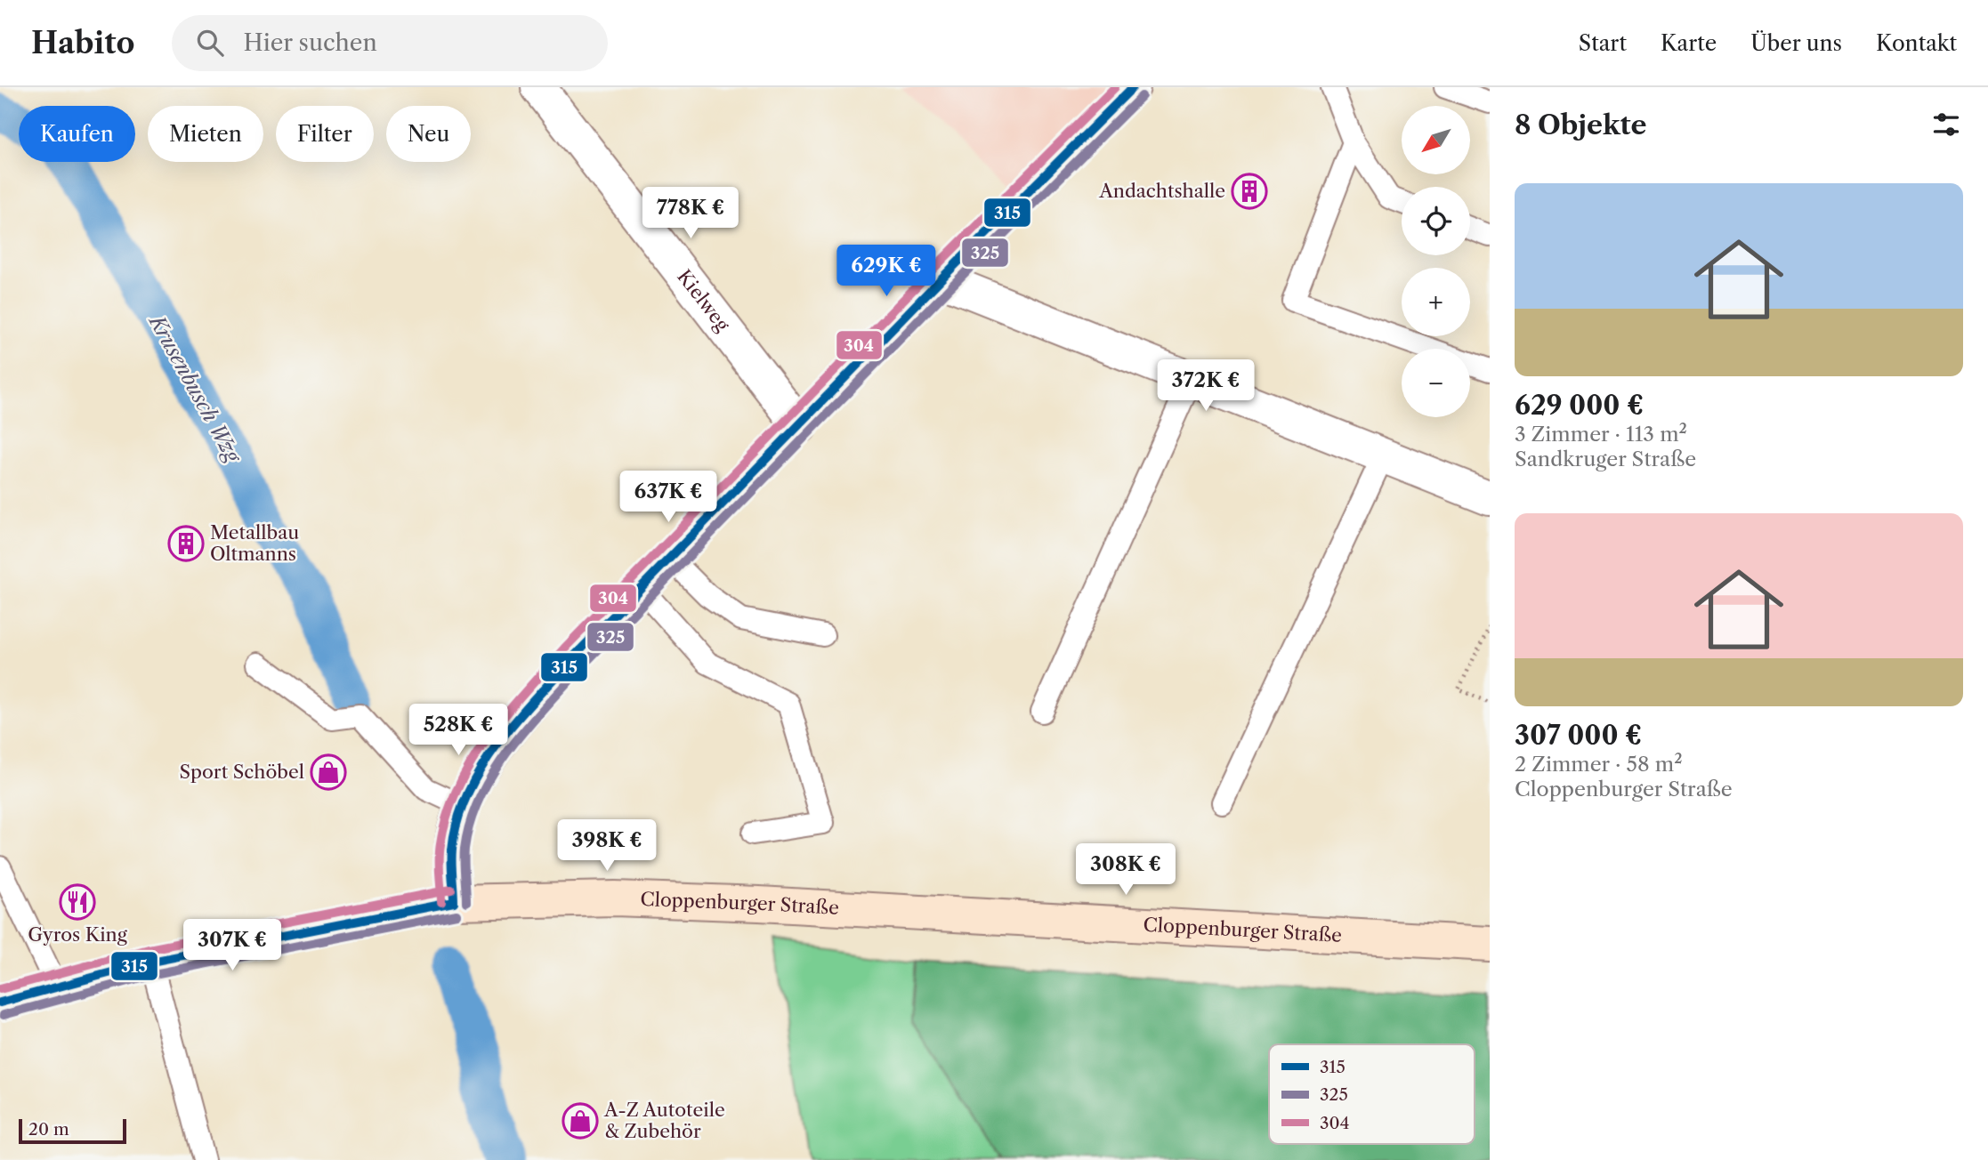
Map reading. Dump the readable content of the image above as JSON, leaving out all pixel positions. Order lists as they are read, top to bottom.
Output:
{
  "streets": {
    "main road": ["Cloppenburger Straße"],
    "street": ["Kielweg"]
  },
  "water": ["Krusenbusch Wzg"],
  "places": {
    "building": ["Andachtshalle", "Metallbau Oltmanns"],
    "shop": ["Sport Schöbel", "A-Z Autoteile & Zubehör"],
    "restaurant": ["Gyros King"]
  },
  "lines": ["transit line 315", "transit line 304", "transit line 325"],
  "legend": ["315", "325", "304"],
  "scale_bar": "20 m",
  "north": "bottom left",
  "page": {
    "header": "Habito",
    "search": "Hier suchen",
    "nav": [
      "Start",
      "Karte",
      "Über uns",
      "Kontakt"
    ],
    "heading": "8 Objekte",
    "map_buttons": ["+", "−"],
    "chip": [
      "Kaufen",
      "Mieten",
      "Filter",
      "Neu"
    ],
    "list": [
      {
        "name": "629 000 €",
        "note": "3 Zimmer · 113 m² · Sandkruger Straße"
      },
      {
        "name": "307 000 €",
        "note": "2 Zimmer · 58 m² · Cloppenburger Straße"
      }
    ],
    "price": [
      "778K €",
      "629K €",
      "372K €",
      "637K €",
      "528K €",
      "398K €",
      "308K €",
      "307K €"
    ],
    "scale": "20 m"
  }
}
